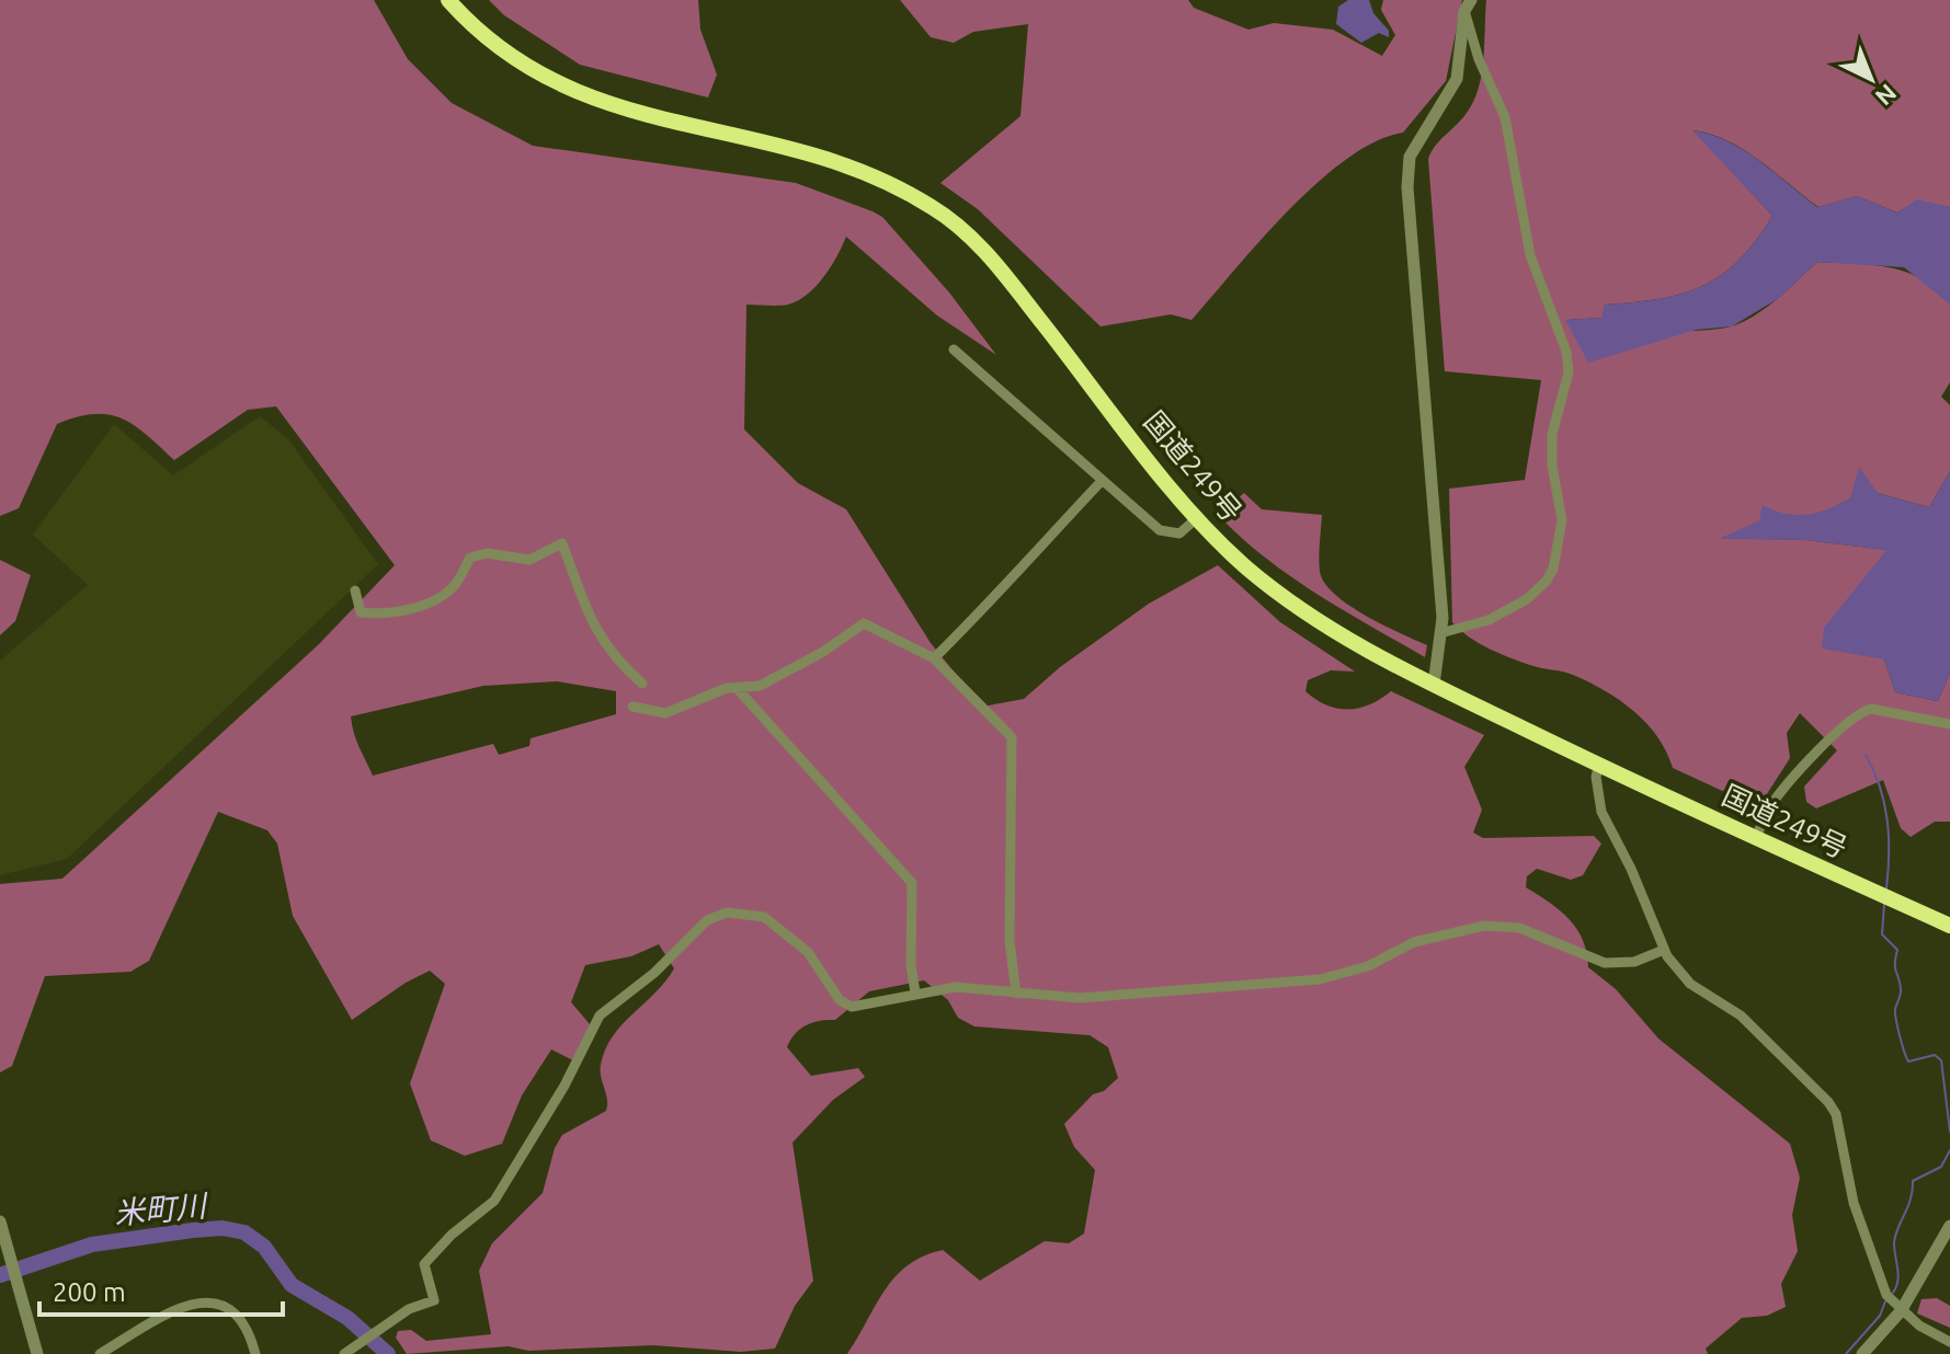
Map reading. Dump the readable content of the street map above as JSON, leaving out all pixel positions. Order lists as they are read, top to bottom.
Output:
{
  "streets": {
    "highway": ["国道249号"]
  },
  "water": ["米町川"],
  "scale_bar": "200 m",
  "north": "bottom right"
}
